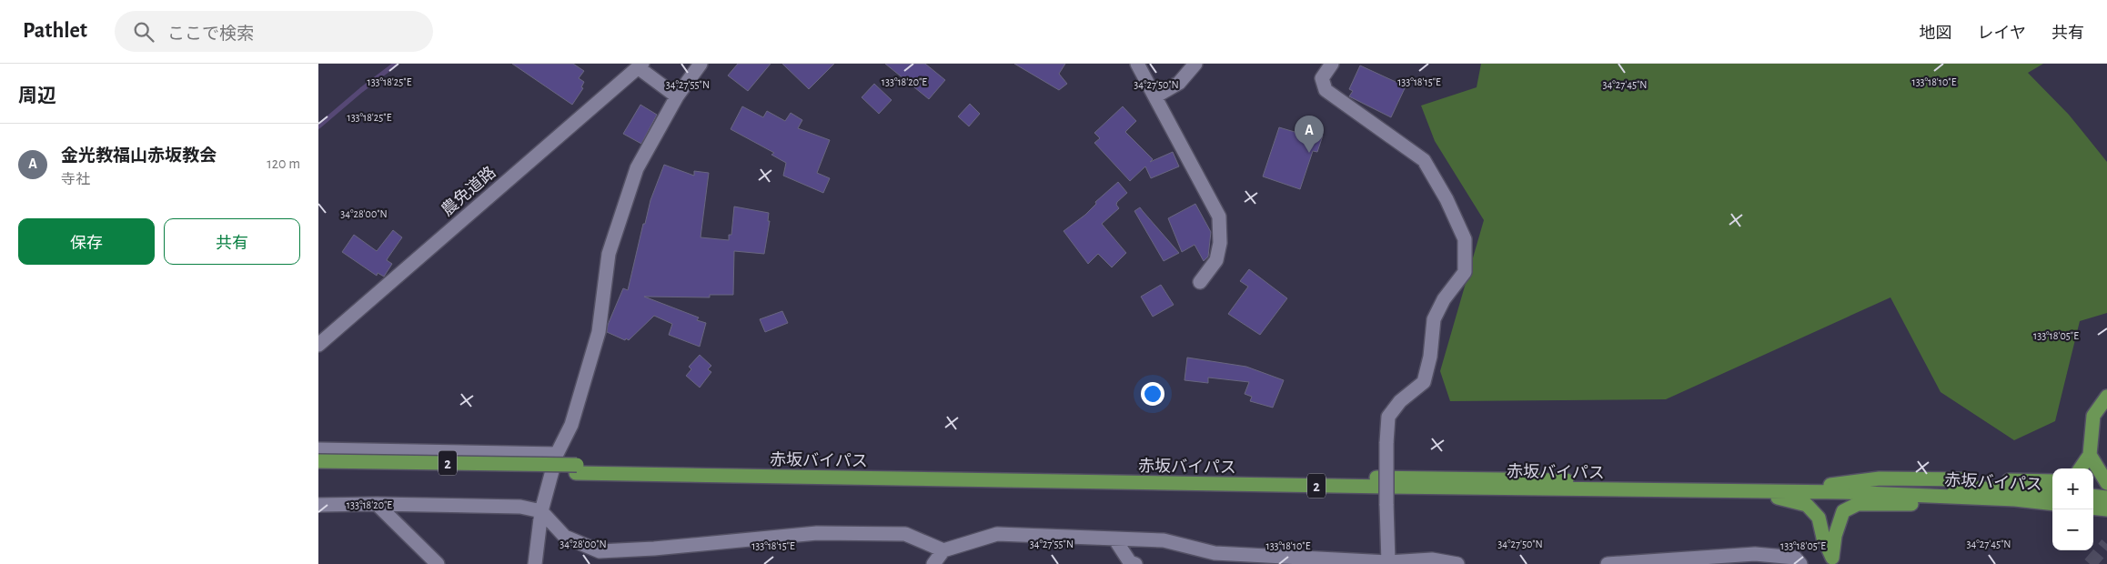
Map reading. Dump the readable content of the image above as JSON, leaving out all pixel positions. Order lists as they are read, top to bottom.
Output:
{
  "streets": {
    "highway": ["赤坂バイパス", "2"],
    "street": ["農免道路"]
  },
  "page": {
    "header": "Pathlet",
    "search": "ここで検索",
    "nav": ["地図", "レイヤ", "共有"],
    "heading": "周辺",
    "pins": "A",
    "list": [
      {
        "mark": "A",
        "name": "金光教福山赤坂教会",
        "note": "寺社",
        "value": "120 m"
      }
    ],
    "buttons": ["保存", "共有"],
    "map_buttons": ["+", "−"]
  },
  "coordinates": [
    "133°18'15\"E",
    "133°18'25\"E",
    "133°18'20\"E",
    "133°18'10\"E",
    "34°27'55\"N",
    "34°27'50\"N",
    "34°27'45\"N",
    "34°28'00\"N",
    "133°18'05\"E"
  ]
}
